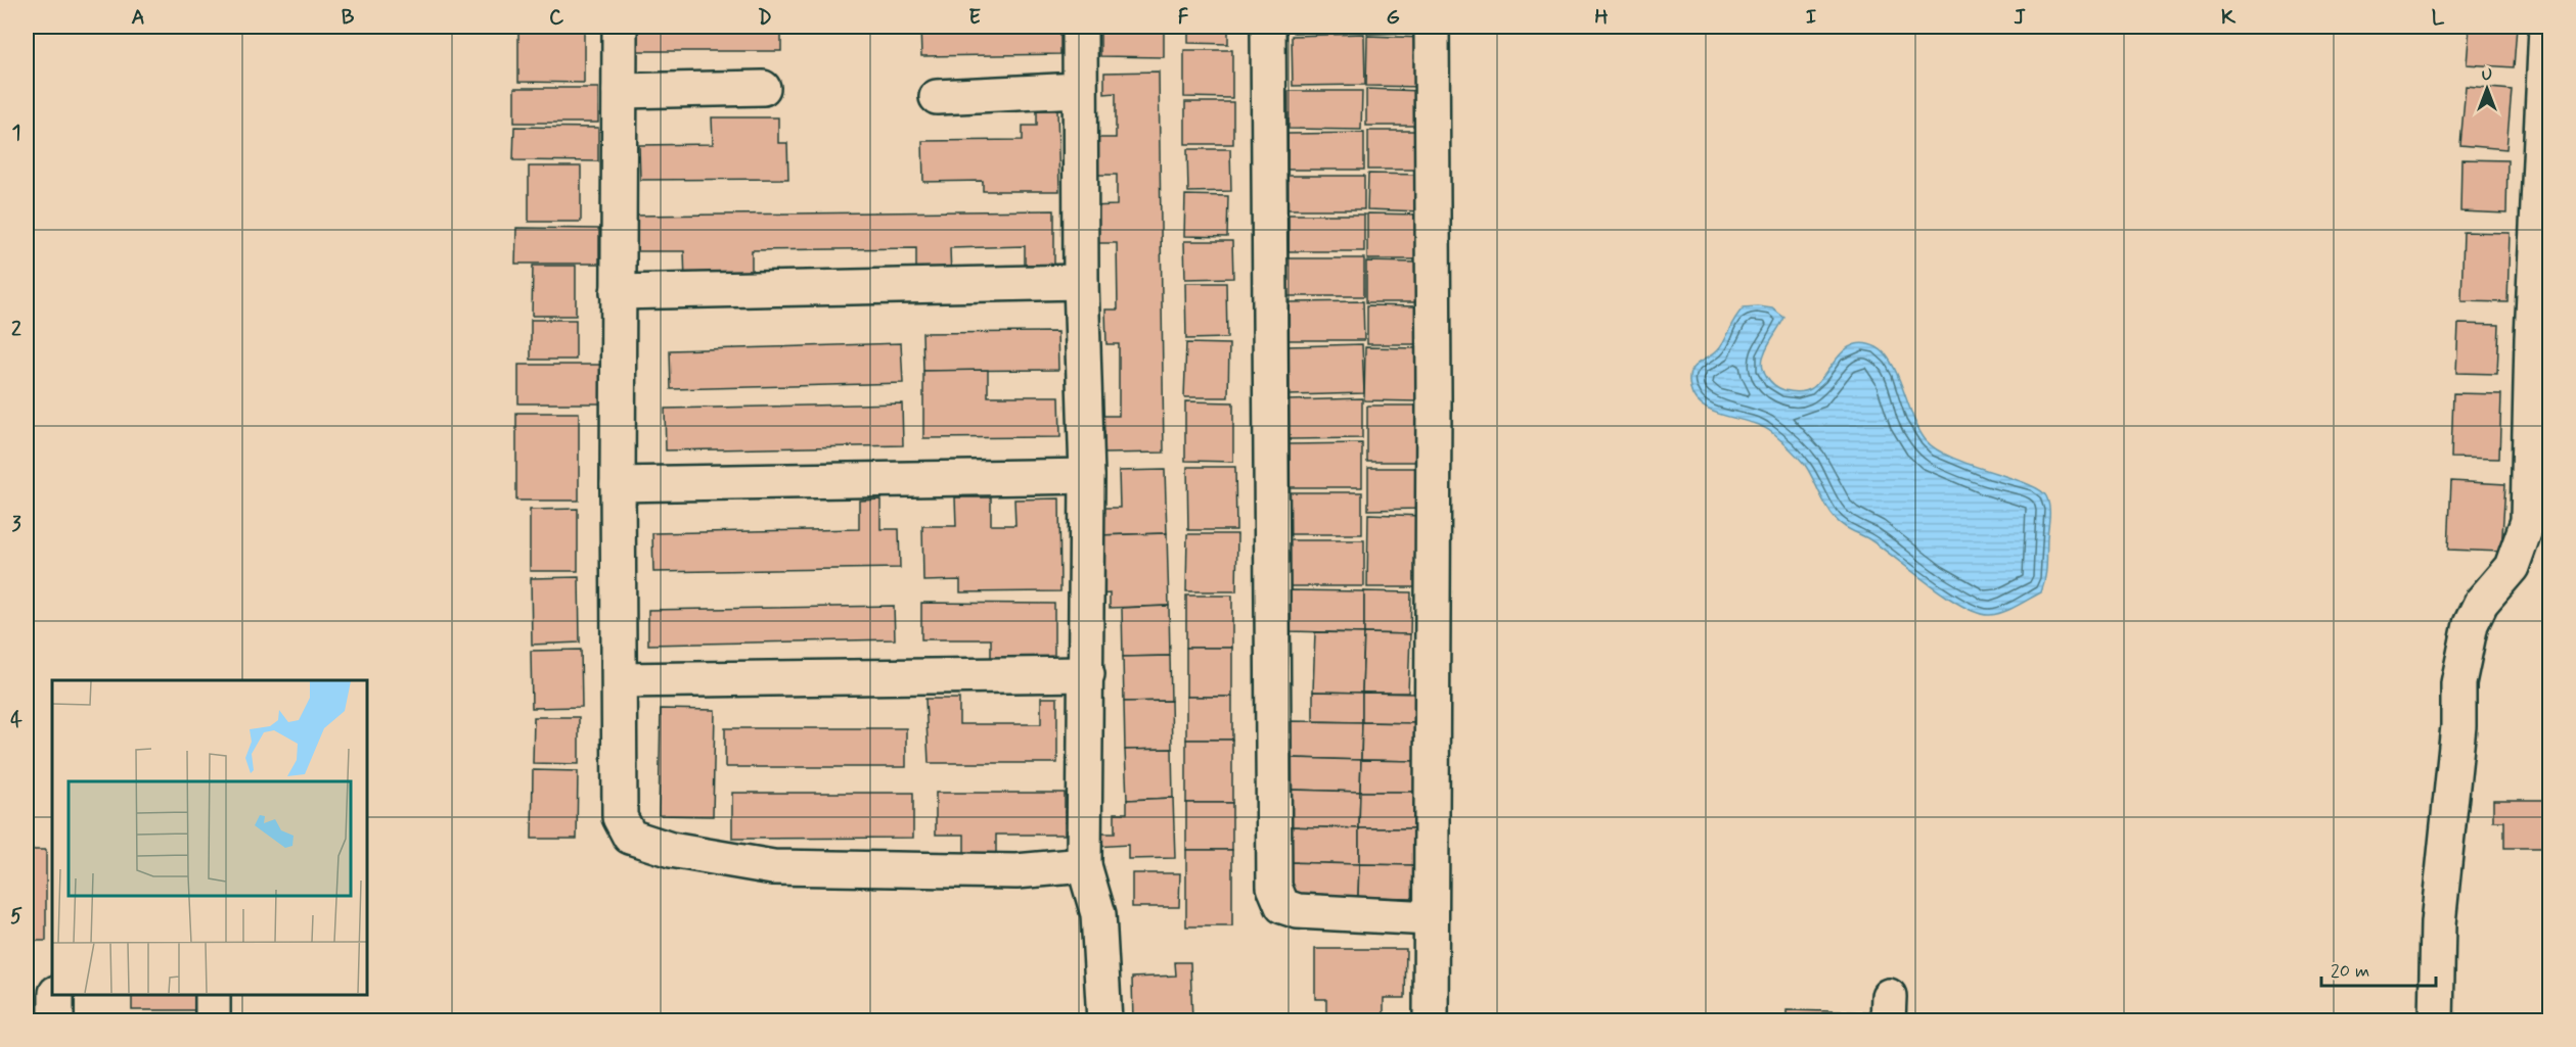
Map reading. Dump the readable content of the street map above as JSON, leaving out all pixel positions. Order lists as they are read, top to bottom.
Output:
{
  "scale_bar": "20 m",
  "north": "top",
  "grid": {
    "columns": [
      "A",
      "B",
      "C",
      "D",
      "E",
      "F",
      "G",
      "H",
      "I",
      "J",
      "K",
      "L"
    ],
    "rows": [
      "1",
      "2",
      "3",
      "4",
      "5"
    ]
  }
}
